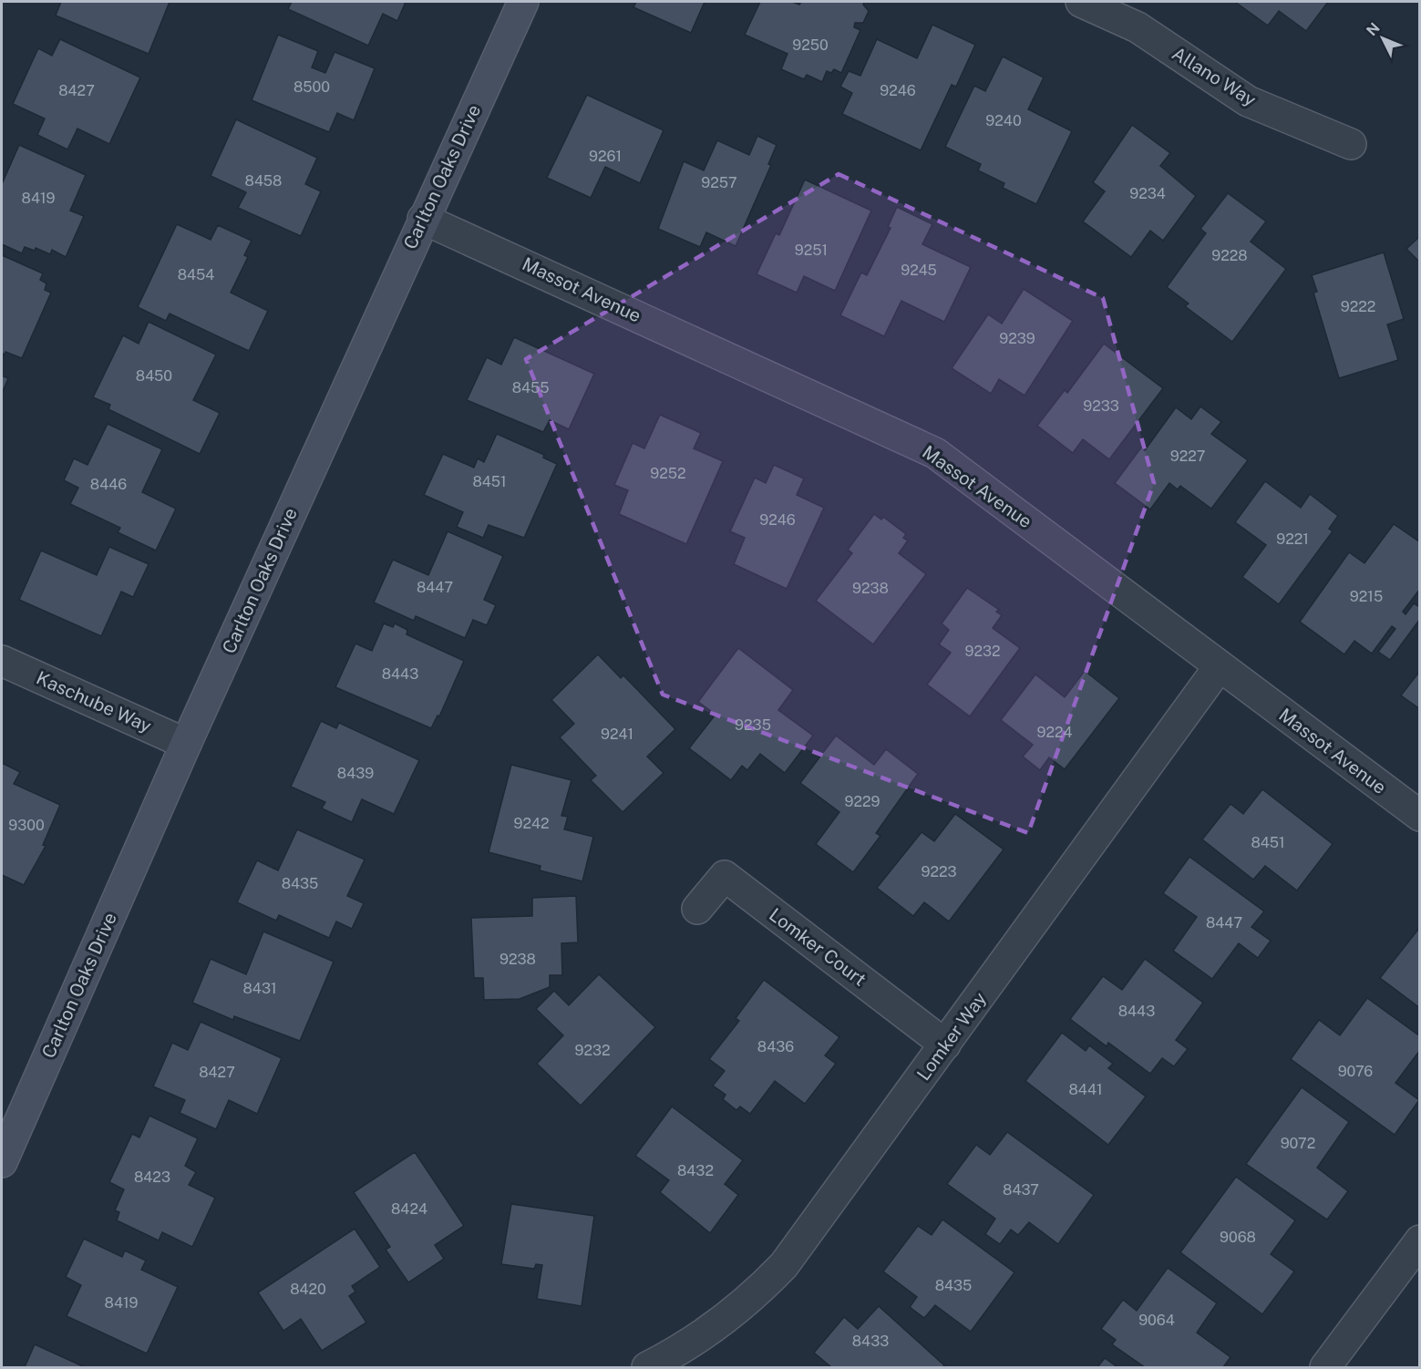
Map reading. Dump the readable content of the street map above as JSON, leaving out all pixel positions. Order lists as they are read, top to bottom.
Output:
{
  "streets": {
    "main road": ["Carlton Oaks Drive"],
    "street": [
      "Allano Way",
      "Massot Avenue",
      "Kaschube Way",
      "Lomker Court",
      "Lomker Way"
    ]
  },
  "crossings": [
    ["Carlton Oaks Drive", "Massot Avenue"],
    ["Carlton Oaks Drive", "Kaschube Way"],
    ["Massot Avenue", "Lomker Way"],
    ["Lomker Court", "Lomker Way"]
  ],
  "house_numbers": [
    "9250",
    "8500",
    "8427",
    "9246",
    "9240",
    "9261",
    "8458",
    "9257",
    "9234",
    "8419",
    "9251",
    "9228",
    "9245",
    "8454",
    "9222",
    "9239",
    "8450",
    "8455",
    "9233",
    "9227",
    "9252",
    "8451",
    "8446",
    "9246",
    "9221",
    "8447",
    "9238",
    "9215",
    "9232",
    "8443",
    "9235",
    "9224",
    "9241",
    "8439",
    "9229",
    "9242",
    "9300",
    "8451",
    "9223",
    "8435",
    "8447",
    "9238",
    "8431",
    "8443",
    "8436",
    "9232",
    "9076",
    "8427",
    "8441",
    "9072",
    "8432",
    "8423",
    "8437",
    "8424",
    "9068",
    "8435",
    "8420",
    "8419",
    "9064",
    "8433"
  ],
  "north": "top left"
}
